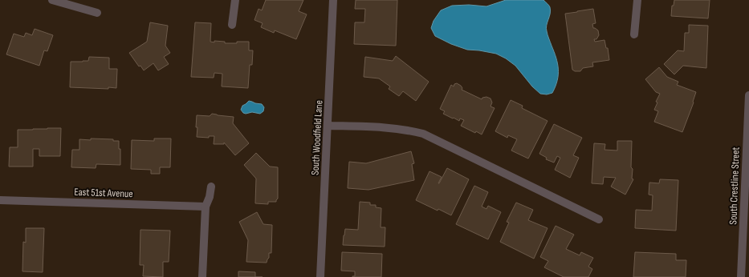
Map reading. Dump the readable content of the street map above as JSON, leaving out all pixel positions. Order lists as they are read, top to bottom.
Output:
{
  "streets": {
    "street": ["South Woodfield Lane", "South Crestline Street", "East 51st Avenue"]
  }
}
